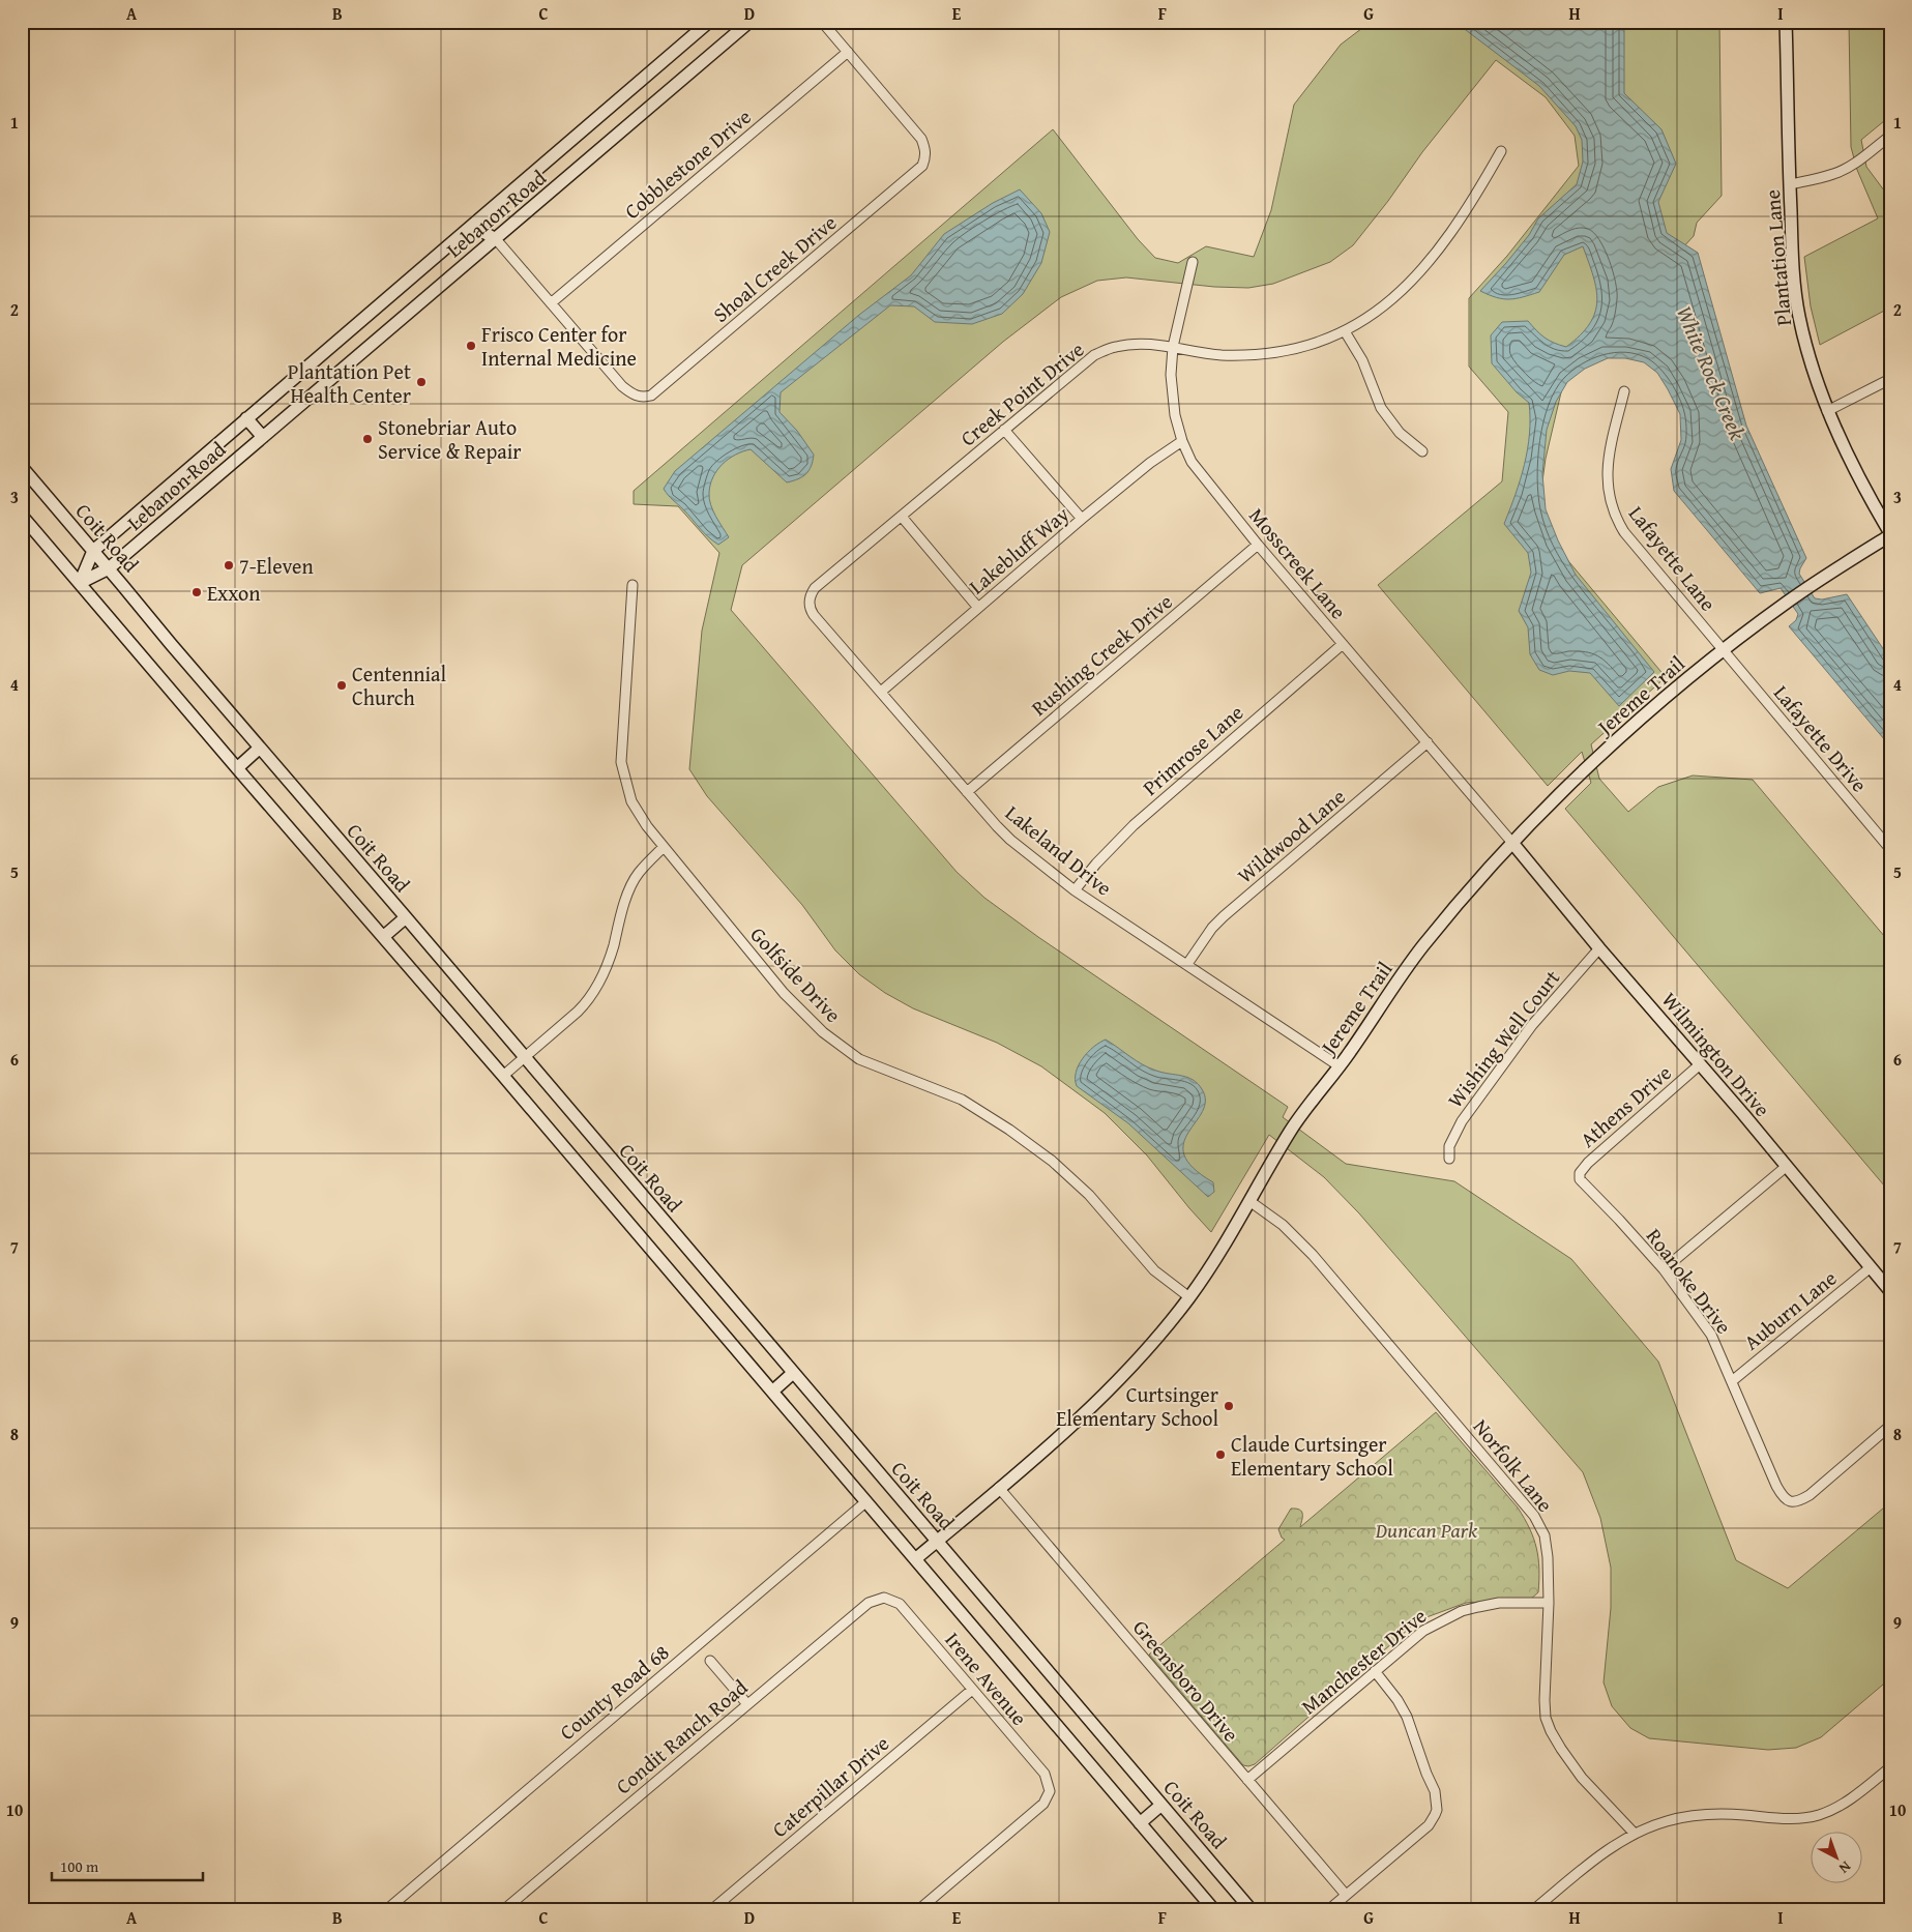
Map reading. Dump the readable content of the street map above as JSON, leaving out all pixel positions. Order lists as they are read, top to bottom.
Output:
{
  "streets": {
    "main road": [
      "Lebanon Road",
      "Plantation Lane",
      "Coit Road",
      "Jereme Trail",
      "Wilmington Drive"
    ],
    "street": [
      "Cobblestone Drive",
      "Shoal Creek Drive",
      "Creek Point Drive",
      "Lakebluff Way",
      "Lafayette Lane",
      "Mosscreek Lane",
      "Rushing Creek Drive",
      "Lafayette Drive",
      "Primrose Lane",
      "Wildwood Lane",
      "Lakeland Drive",
      "Golfside Drive",
      "Wishing Well Court",
      "Athens Drive",
      "Roanoke Drive",
      "Auburn Lane",
      "Norfolk Lane",
      "Manchester Drive",
      "Irene Avenue",
      "Greensboro Drive",
      "County Road 68",
      "Condit Ranch Road",
      "Caterpillar Drive"
    ]
  },
  "crossings": [
    ["Cobblestone Drive", "Shoal Creek Drive"],
    ["Lebanon Road", "Coit Road"],
    ["Plantation Lane", "Jereme Trail"],
    ["Creek Point Drive", "Mosscreek Lane"],
    ["Creek Point Drive", "Lakeland Drive"],
    ["Coit Road", "Jereme Trail"],
    ["Lakebluff Way", "Mosscreek Lane"],
    ["Lakebluff Way", "Lakeland Drive"],
    ["Lafayette Lane", "Jereme Trail"],
    ["Lafayette Lane", "Lafayette Drive"],
    ["Mosscreek Lane", "Rushing Creek Drive"],
    ["Mosscreek Lane", "Jereme Trail"],
    ["Mosscreek Lane", "Primrose Lane"],
    ["Mosscreek Lane", "Wildwood Lane"],
    ["Mosscreek Lane", "Wilmington Drive"],
    ["Rushing Creek Drive", "Lakeland Drive"],
    ["Jereme Trail", "Lafayette Drive"],
    ["Jereme Trail", "Lakeland Drive"],
    ["Jereme Trail", "Golfside Drive"],
    ["Jereme Trail", "Wilmington Drive"],
    ["Jereme Trail", "Norfolk Lane"],
    ["Jereme Trail", "Greensboro Drive"],
    ["Primrose Lane", "Lakeland Drive"],
    ["Wildwood Lane", "Lakeland Drive"],
    ["Wishing Well Court", "Wilmington Drive"],
    ["Wilmington Drive", "Athens Drive"],
    ["Wilmington Drive", "Auburn Lane"],
    ["Athens Drive", "Roanoke Drive"],
    ["Roanoke Drive", "Auburn Lane"],
    ["Norfolk Lane", "Manchester Drive"],
    ["Manchester Drive", "Greensboro Drive"],
    ["Irene Avenue", "Condit Ranch Road"],
    ["Irene Avenue", "Caterpillar Drive"]
  ],
  "water": ["White Rock Creek"],
  "parks": ["Duncan Park"],
  "places": [
    "Frisco Center for Internal Medicine",
    "Plantation Pet Health Center",
    "Stonebriar Auto Service & Repair",
    "7-Eleven",
    "Exxon",
    "Centennial Church",
    "Curtsinger Elementary School",
    "Claude Curtsinger Elementary School"
  ],
  "scale_bar": "100 m",
  "north": "bottom right",
  "grid": {
    "columns": [
      "A",
      "B",
      "C",
      "D",
      "E",
      "F",
      "G",
      "H",
      "I"
    ],
    "rows": [
      "1",
      "2",
      "3",
      "4",
      "5",
      "6",
      "7",
      "8",
      "9",
      "10"
    ]
  }
}
